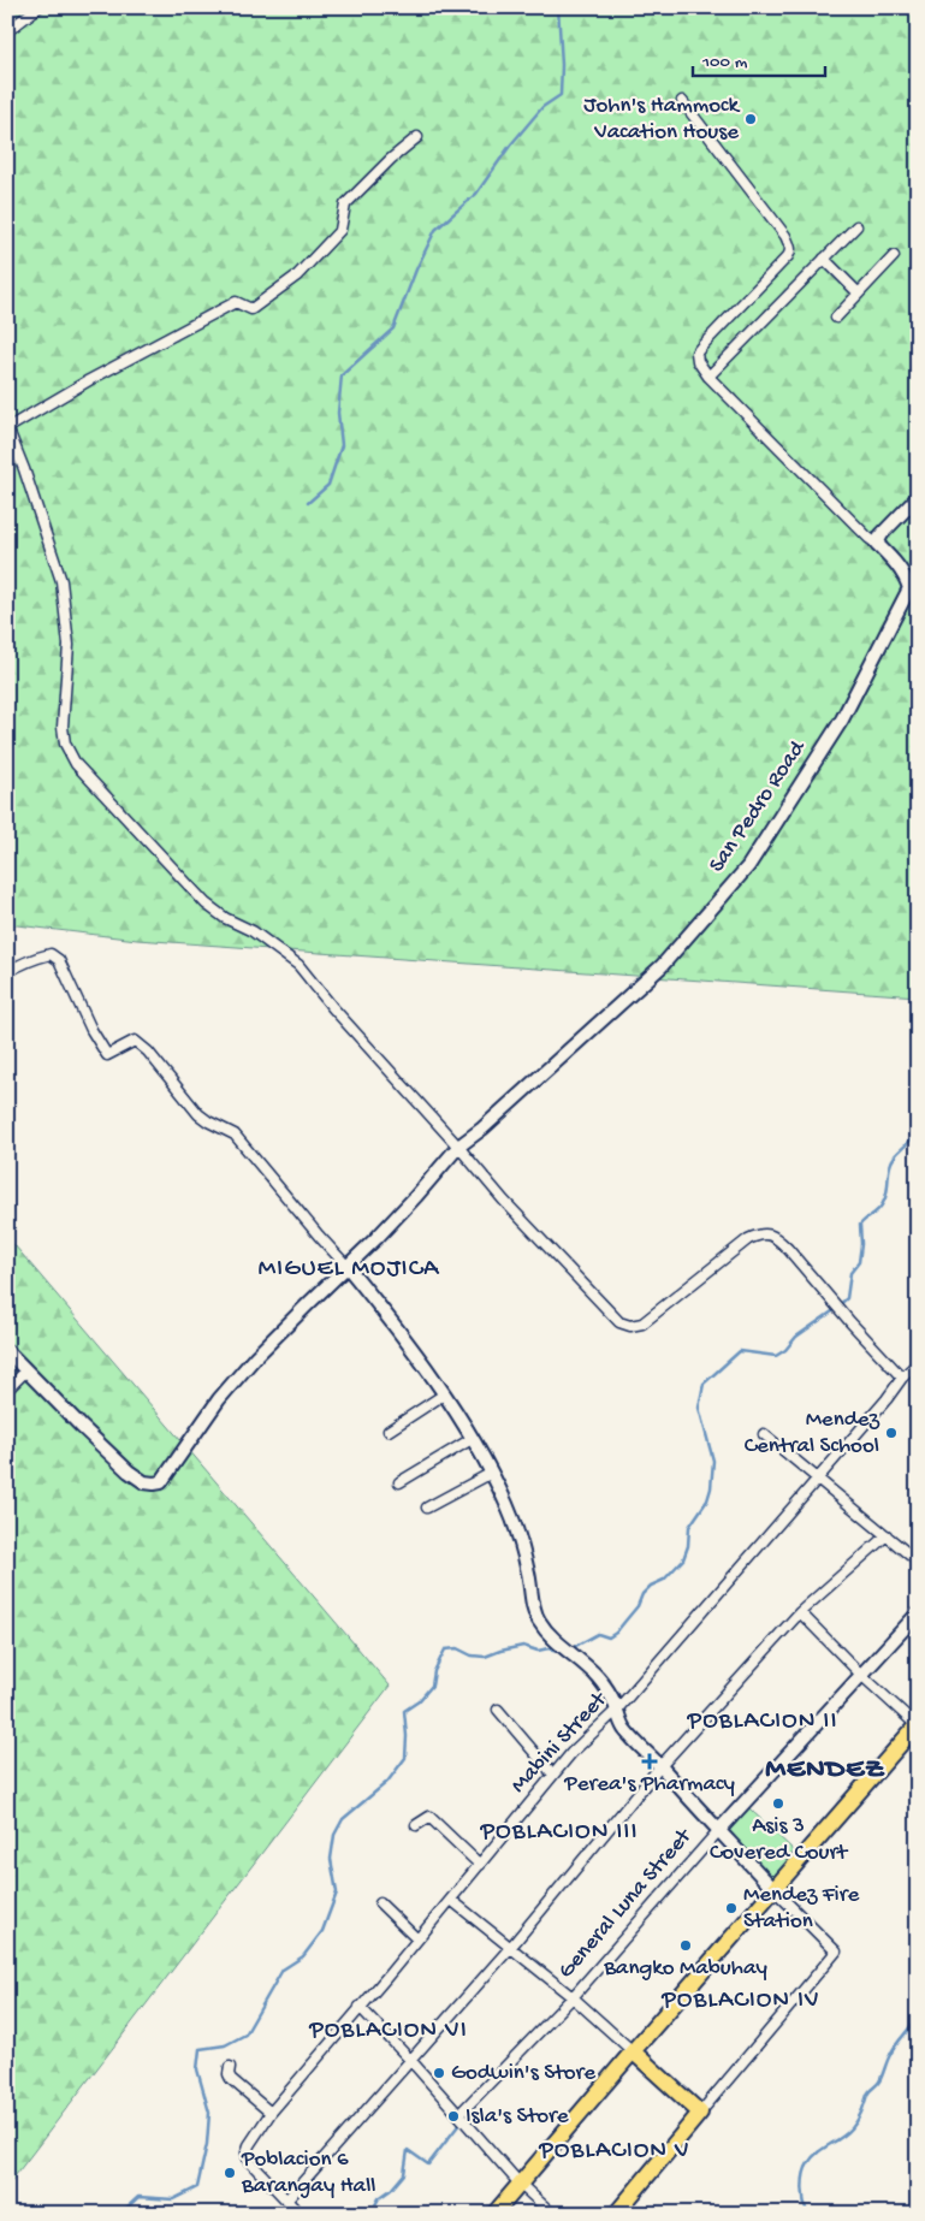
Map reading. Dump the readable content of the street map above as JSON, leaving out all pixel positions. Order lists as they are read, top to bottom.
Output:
{
  "streets": {
    "street": ["San Pedro Road", "Mabini Street", "General Luna Street"]
  },
  "districts": [
    "MIGUEL MOJICA",
    "POBLACION II",
    "MENDEZ",
    "POBLACION III",
    "POBLACION IV",
    "POBLACION VI",
    "POBLACION V"
  ],
  "places": {
    "other": [
      "John's Hammock Vacation House",
      "Mendez Central School",
      "Asis 3 Covered Court",
      "Mendez Fire Station",
      "Bangko Mabuhay",
      "Godwin's Store",
      "Isla's Store",
      "Poblacion 6 Barangay Hall"
    ],
    "health": ["Perea's Pharmacy"]
  },
  "scale_bar": "100 m"
}
